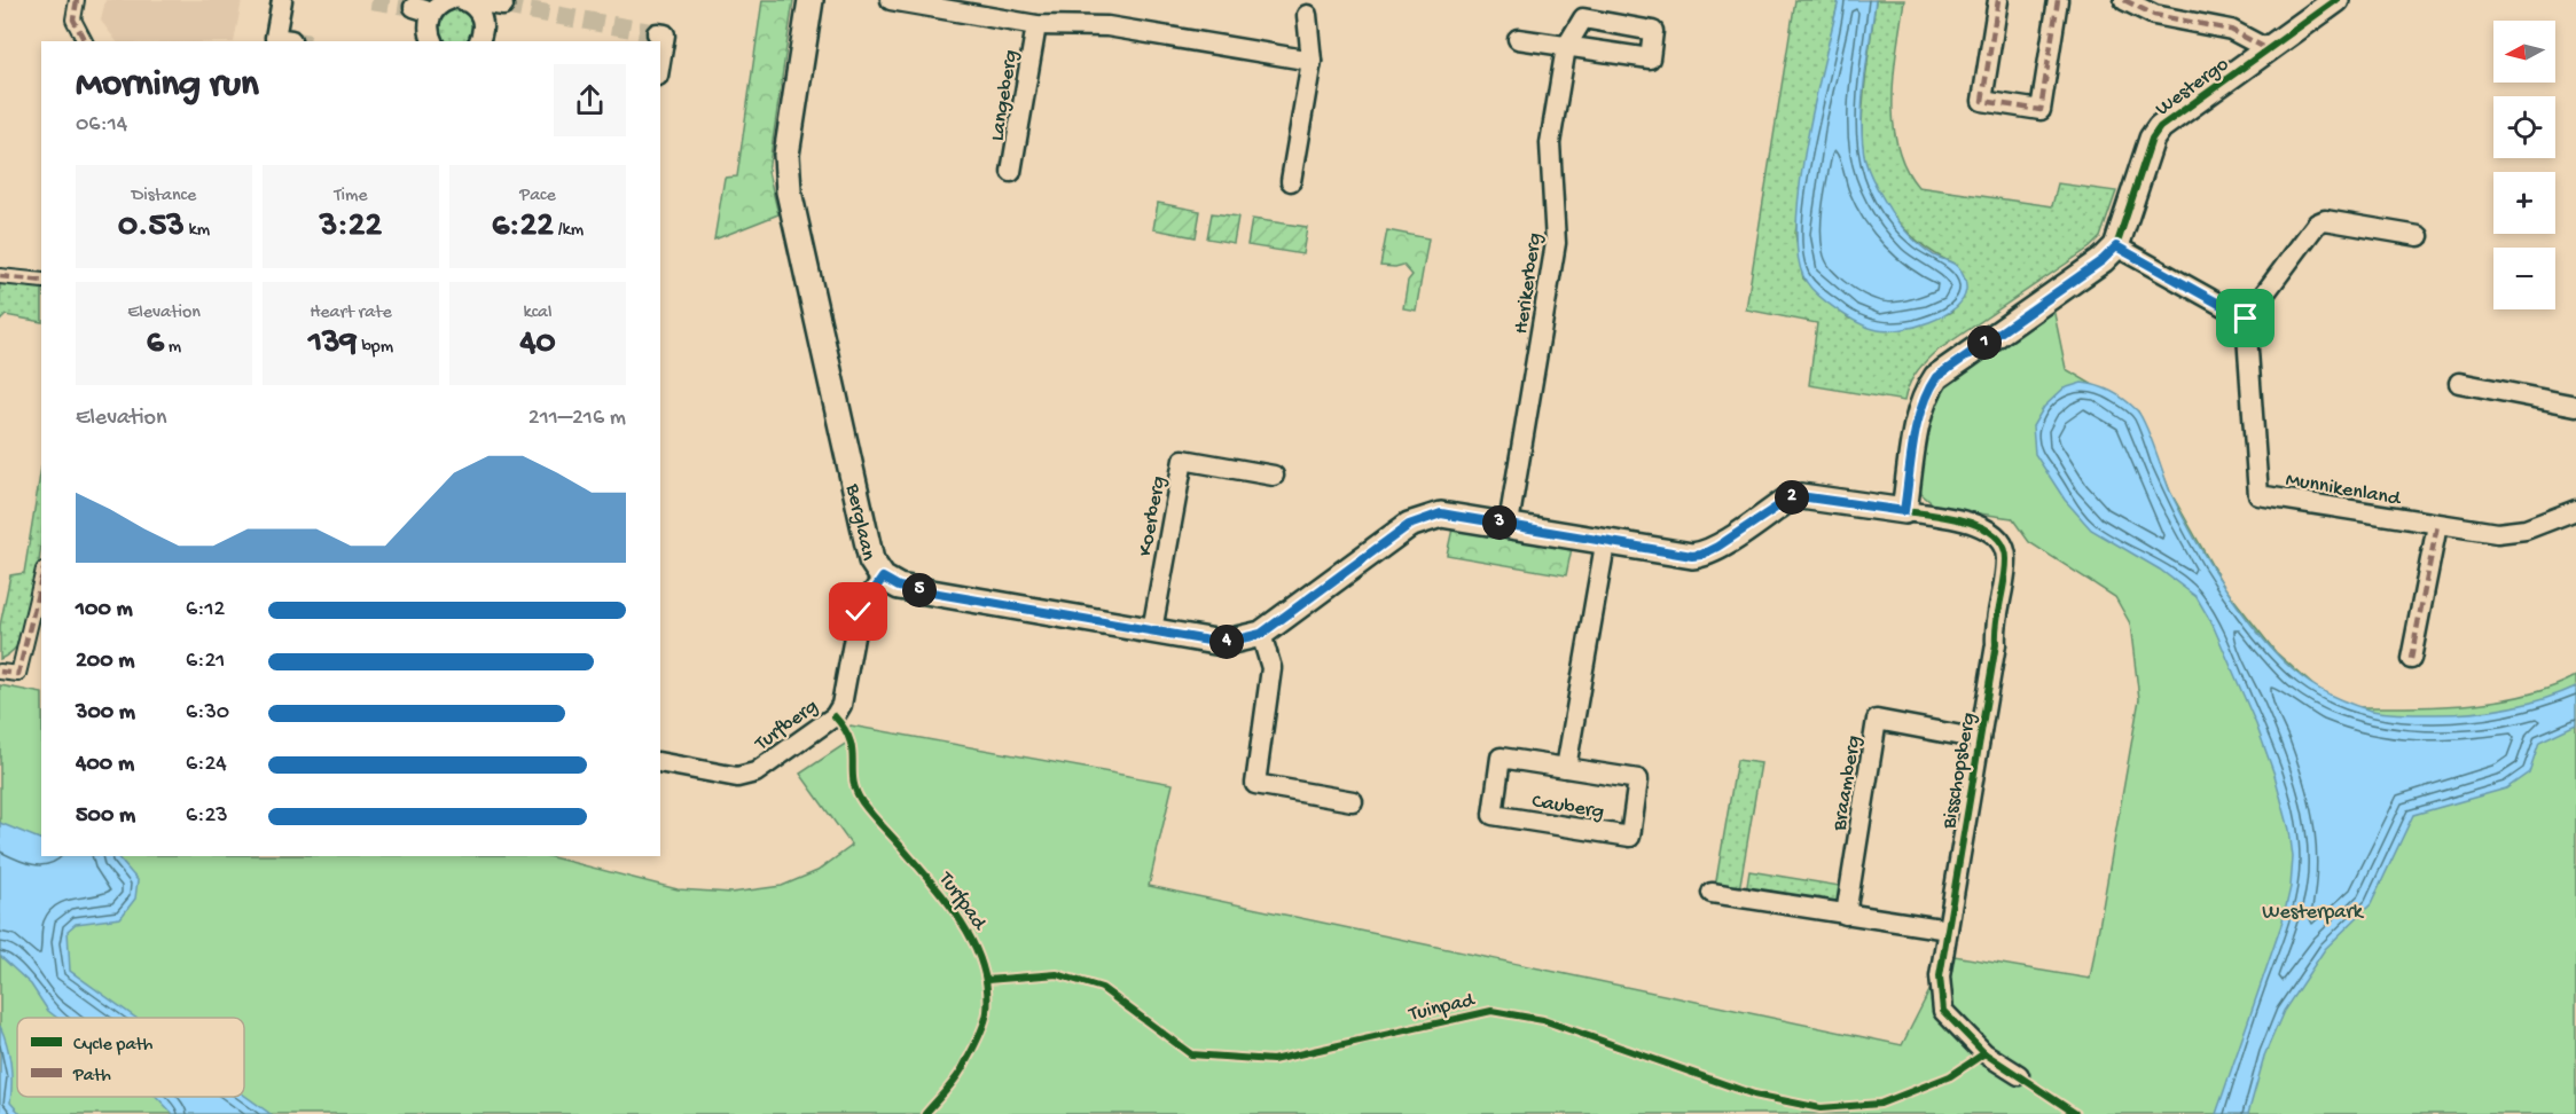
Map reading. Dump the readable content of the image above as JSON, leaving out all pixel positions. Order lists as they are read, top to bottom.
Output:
{
  "streets": {
    "street": [
      "Westergo",
      "Langeberg",
      "Herikerberg",
      "Munnikenland",
      "Koerberg",
      "Berglaan",
      "Turfberg",
      "Bisschopsberg",
      "Braamberg",
      "Cauberg"
    ],
    "cycle path": ["Turfpad", "Tuinpad"]
  },
  "crossings": [
    ["Herikerberg", "Berglaan"],
    ["Koerberg", "Berglaan"],
    ["Berglaan", "Turfberg"],
    ["Berglaan", "Bisschopsberg"],
    ["Berglaan", "Cauberg"],
    ["Bisschopsberg", "Braamberg"]
  ],
  "parks": ["Westerpark"],
  "legend": ["Cycle path", "Path"],
  "north": "left",
  "page": {
    "map_buttons": ["+", "−"],
    "heading": ["Morning run", "06:14"],
    "stats": [
      ["Distance", "0.53 km"],
      ["Time", "3:22"],
      ["Pace", "6:22 /km"],
      ["Elevation", "6 m"],
      ["Heart rate", "139 bpm"],
      ["kcal", "40"]
    ],
    "pins": [
      "1",
      "2",
      "3",
      "5",
      "4"
    ],
    "chart": ["Elevation", "211–216 m"],
    "list": [
      {
        "name": "100 m",
        "note": "6:12"
      },
      {
        "name": "200 m",
        "note": "6:21"
      },
      {
        "name": "300 m",
        "note": "6:30"
      },
      {
        "name": "400 m",
        "note": "6:24"
      },
      {
        "name": "500 m",
        "note": "6:23"
      }
    ]
  }
}
